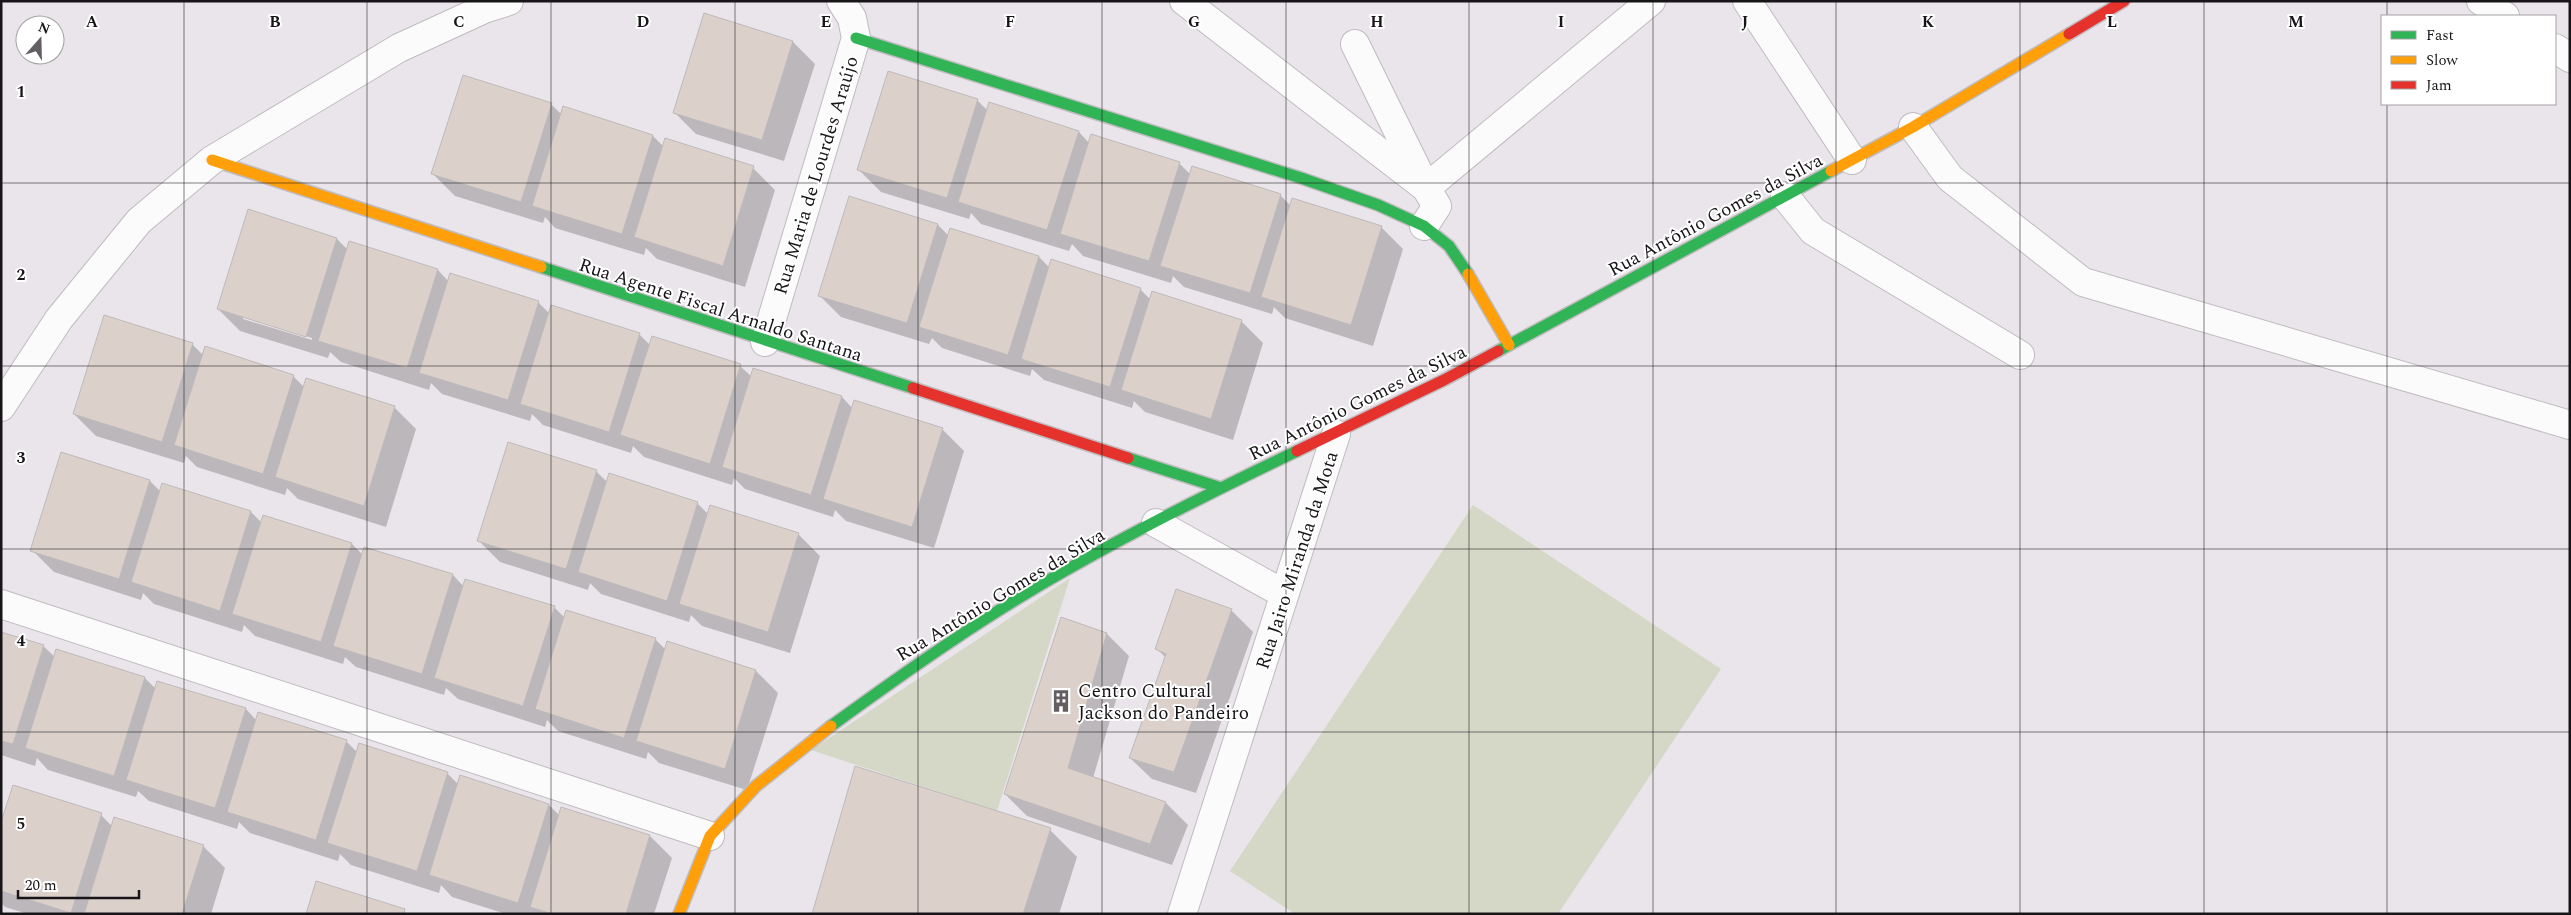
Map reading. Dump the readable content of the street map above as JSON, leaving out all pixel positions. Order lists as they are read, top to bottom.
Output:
{
  "streets": {
    "street": [
      "Rua Maria de Lourdes Araújo",
      "Rua Antônio Gomes da Silva",
      "Rua Agente Fiscal Arnaldo Santana",
      "Rua Jairo Miranda da Mota"
    ]
  },
  "crossings": [
    ["Rua Maria de Lourdes Araújo", "Rua Agente Fiscal Arnaldo Santana"],
    ["Rua Antônio Gomes da Silva", "Rua Agente Fiscal Arnaldo Santana"],
    ["Rua Antônio Gomes da Silva", "Rua Jairo Miranda da Mota"]
  ],
  "places": {
    "building": ["Centro Cultural Jackson do Pandeiro"]
  },
  "legend": ["Fast", "Slow", "Jam"],
  "scale_bar": "20 m",
  "north": "top",
  "grid": {
    "columns": [
      "A",
      "B",
      "C",
      "D",
      "E",
      "F",
      "G",
      "H",
      "I",
      "J",
      "K",
      "L",
      "M"
    ],
    "rows": [
      "1",
      "2",
      "3",
      "4",
      "5"
    ]
  }
}
